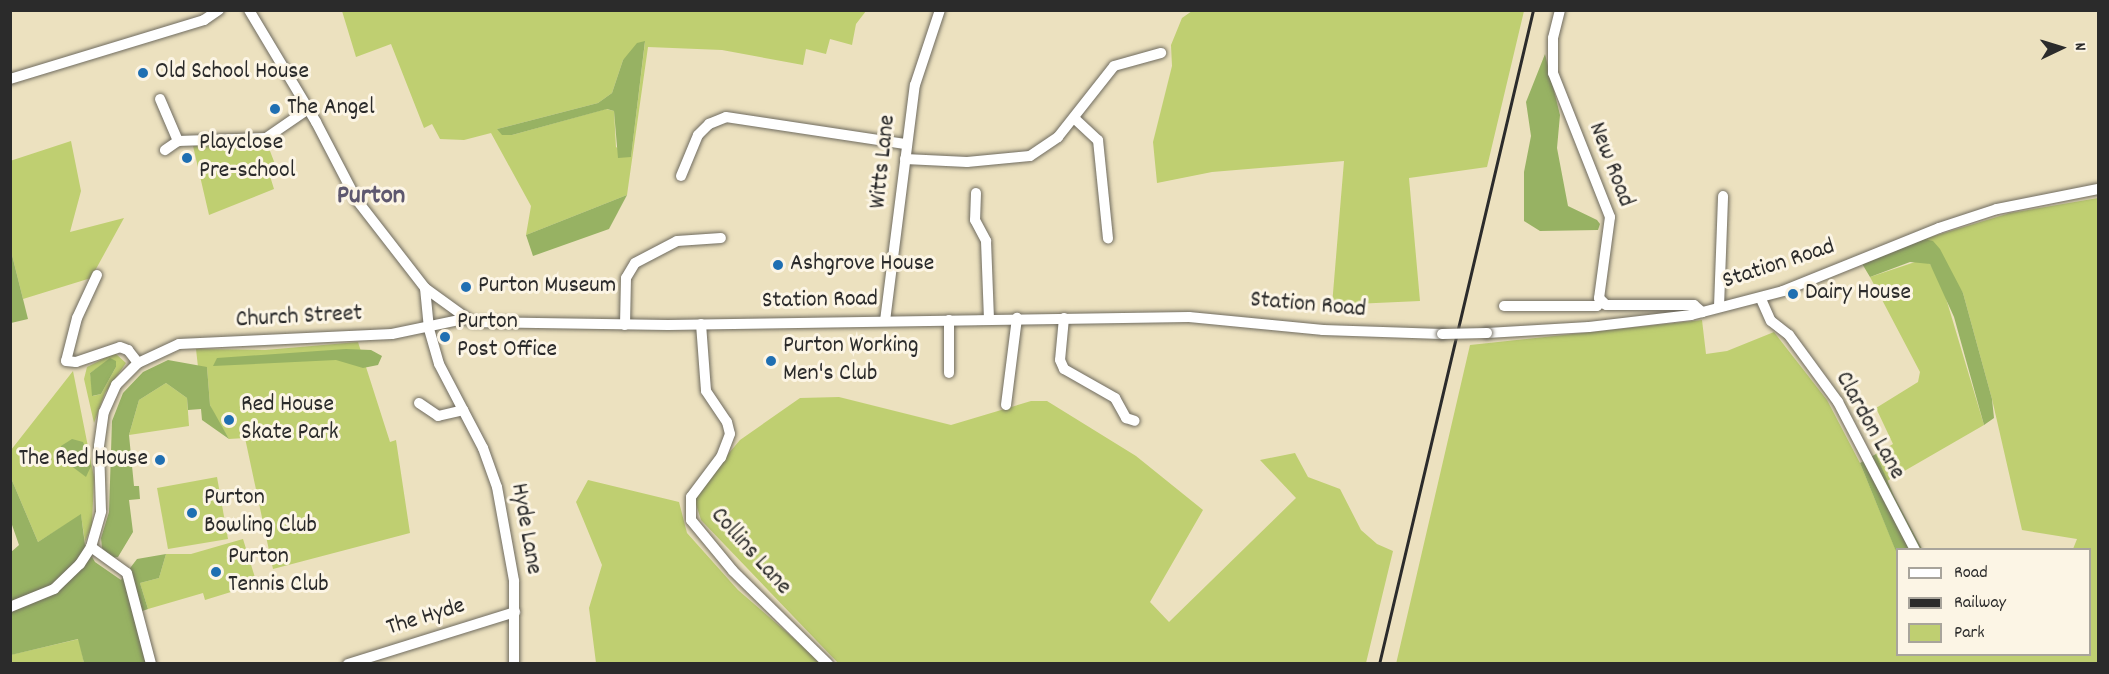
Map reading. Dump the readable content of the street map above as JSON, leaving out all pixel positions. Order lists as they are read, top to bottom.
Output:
{
  "streets": {
    "street": [
      "Witts Lane",
      "New Road",
      "Station Road",
      "Church Street",
      "Clardon Lane",
      "Hyde Lane",
      "Collins Lane",
      "The Hyde"
    ]
  },
  "crossings": [
    ["Witts Lane", "Station Road"],
    ["Station Road", "Church Street"],
    ["Station Road", "Clardon Lane"],
    ["Station Road", "Collins Lane"],
    ["Church Street", "Hyde Lane"],
    ["Hyde Lane", "The Hyde"]
  ],
  "districts": ["Purton"],
  "places": [
    "Old School House",
    "The Angel",
    "Playclose Pre-school",
    "Ashgrove House",
    "Purton Museum",
    "Dairy House",
    "Purton Post Office",
    "Purton Working Men's Club",
    "Red House Skate Park",
    "The Red House",
    "Purton Bowling Club",
    "Purton Tennis Club"
  ],
  "legend": ["Road", "Railway", "Park"],
  "north": "right"
}
